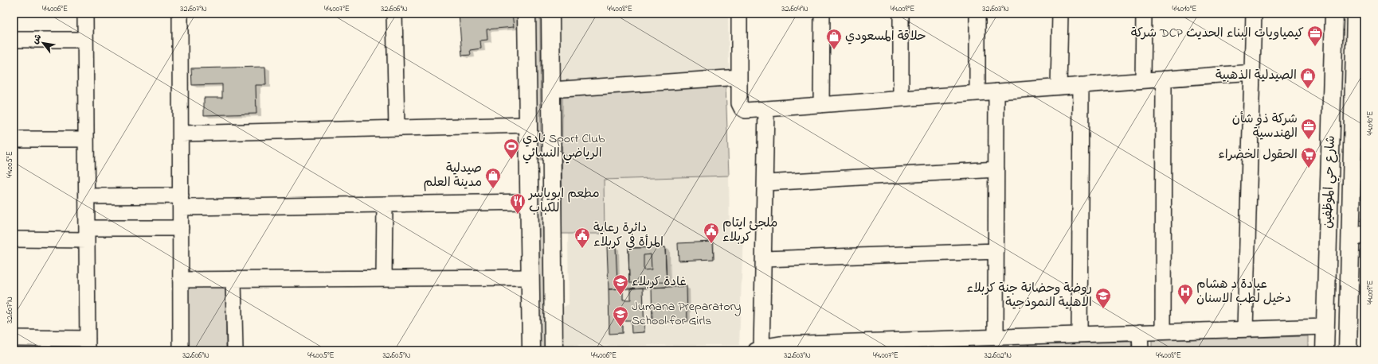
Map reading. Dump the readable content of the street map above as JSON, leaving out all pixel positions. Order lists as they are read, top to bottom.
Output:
{
  "streets": {
    "main road": ["شارع حي الموظفين"]
  },
  "places": {
    "office": ["شركة DCP كيمياويات البناء الحديث", "شركة ذو شأن الهندسية"],
    "shop": ["حلاقة المسعودي", "الصيدلية الذهبية", "صيدلية مدينة العلم"],
    "sports": ["نادي Sport Club الرياضي النسائي"],
    "supermarket": ["الحقول الخضراء"],
    "restaurant": ["مطعم ابوياسر للكباب"],
    "public building": ["ملجئ ايتام كربلاء", "دائرة رعاية المرأة في كربلاء"],
    "school or university": ["غادة كربلاء", "روضة وحضانة جنة كربلاء الاهلية النموذجية", "Jumana Preparatory School for Girls"],
    "hospital": ["عيادة د هشام دخيل لطب الاسنان"]
  },
  "north": "top left",
  "coordinates": [
    "44.006°E",
    "32.607°N",
    "44.007°E",
    "32.606°N",
    "44.008°E",
    "32.604°N",
    "44.009°E",
    "32.603°N",
    "44.010°E",
    "44.005°E",
    "32.605°N",
    "32.602°N"
  ]
}
